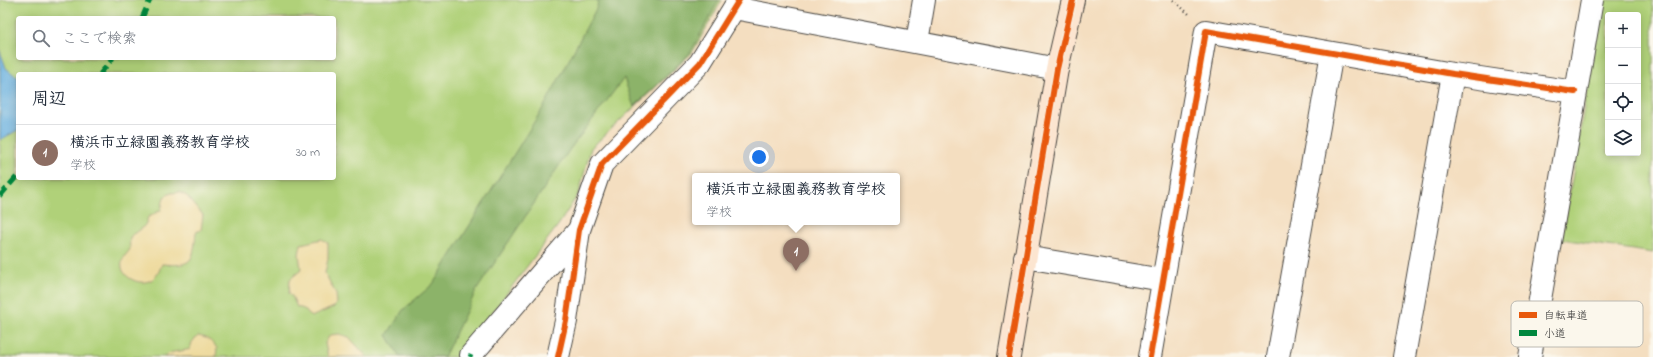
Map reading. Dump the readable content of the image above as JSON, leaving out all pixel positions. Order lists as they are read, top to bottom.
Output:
{
  "legend": ["自転車道", "小道"],
  "page": {
    "map_buttons": ["+", "−"],
    "search": "ここで検索",
    "heading": "周辺",
    "list": [
      {
        "mark": "1",
        "name": "横浜市立緑園義務教育学校",
        "note": "学校",
        "value": "30 m"
      }
    ],
    "popup": ["横浜市立緑園義務教育学校", "学校"],
    "pins": "1"
  }
}
